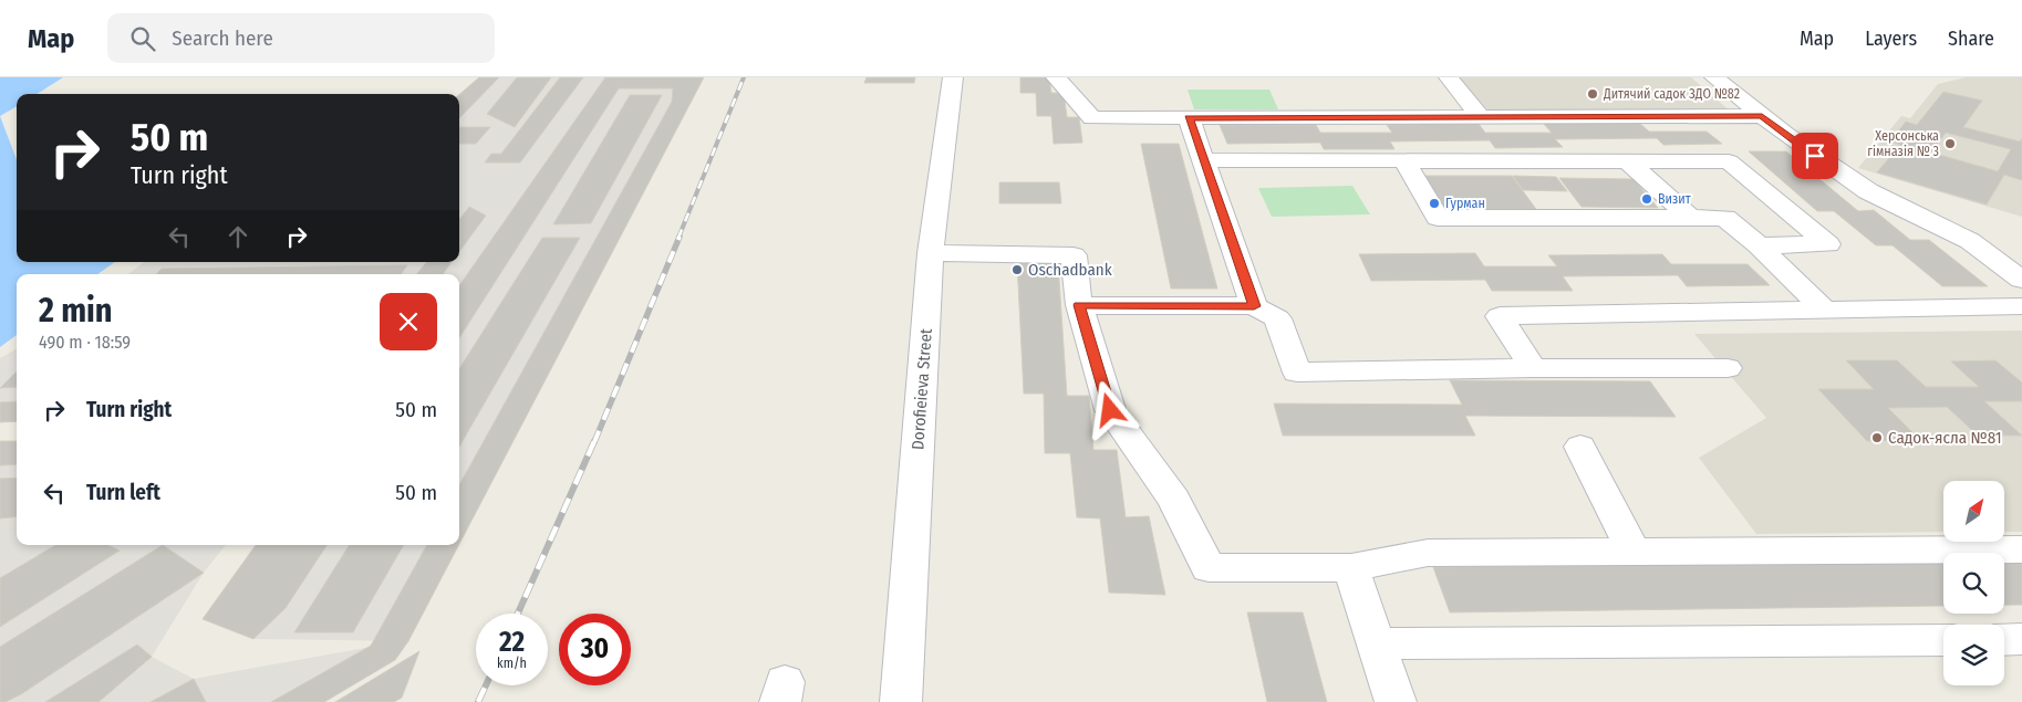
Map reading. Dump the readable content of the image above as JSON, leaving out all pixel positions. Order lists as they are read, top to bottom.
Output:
{
  "streets": {
    "street": ["Dorofieieva Street"]
  },
  "places": [
    "Дитячий садок ЗДО №82",
    "Херсонська гімназія № 3",
    "Визит",
    "Гурман",
    "Oschadbank",
    "Садок-ясла №81"
  ],
  "north": "top right",
  "page": {
    "header": "Map",
    "search": "Search here",
    "nav": ["Map", "Layers", "Share"],
    "turn": ["50 m", "Turn right"],
    "heading": ["2 min", "490 m · 18:59"],
    "list": [
      {
        "name": "Turn right",
        "value": "50 m"
      },
      {
        "name": "Turn left",
        "value": "50 m"
      }
    ],
    "speed": "22 km/h",
    "limit": "30"
  }
}
